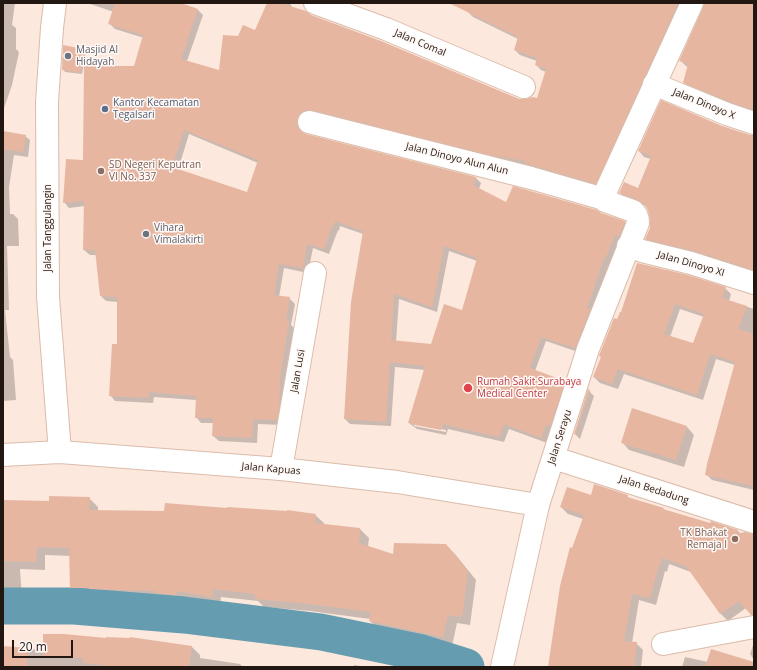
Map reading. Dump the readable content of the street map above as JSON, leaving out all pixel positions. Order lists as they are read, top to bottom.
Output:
{
  "streets": {
    "street": [
      "Jalan Comal",
      "Jalan Dinoyo X",
      "Jalan Dinoyo Alun Alun",
      "Jalan Tanggulangin",
      "Jalan Dinoyo XI",
      "Jalan Lusi",
      "Jalan Serayu",
      "Jalan Kapuas",
      "Jalan Bedadung"
    ]
  },
  "crossings": [
    ["Jalan Dinoyo Alun Alun", "Jalan Serayu"],
    ["Jalan Tanggulangin", "Jalan Kapuas"],
    ["Jalan Dinoyo XI", "Jalan Serayu"],
    ["Jalan Lusi", "Jalan Kapuas"],
    ["Jalan Serayu", "Jalan Kapuas"],
    ["Jalan Serayu", "Jalan Bedadung"]
  ],
  "places": [
    "Masjid Al Hidayah",
    "Kantor Kecamatan Tegalsari",
    "SD Negeri Keputran VI No. 337",
    "Vihara Vimalakirti",
    "Rumah Sakit Surabaya Medical Center",
    "TK Bhakat Remaja I"
  ],
  "scale_bar": "20 m"
}
